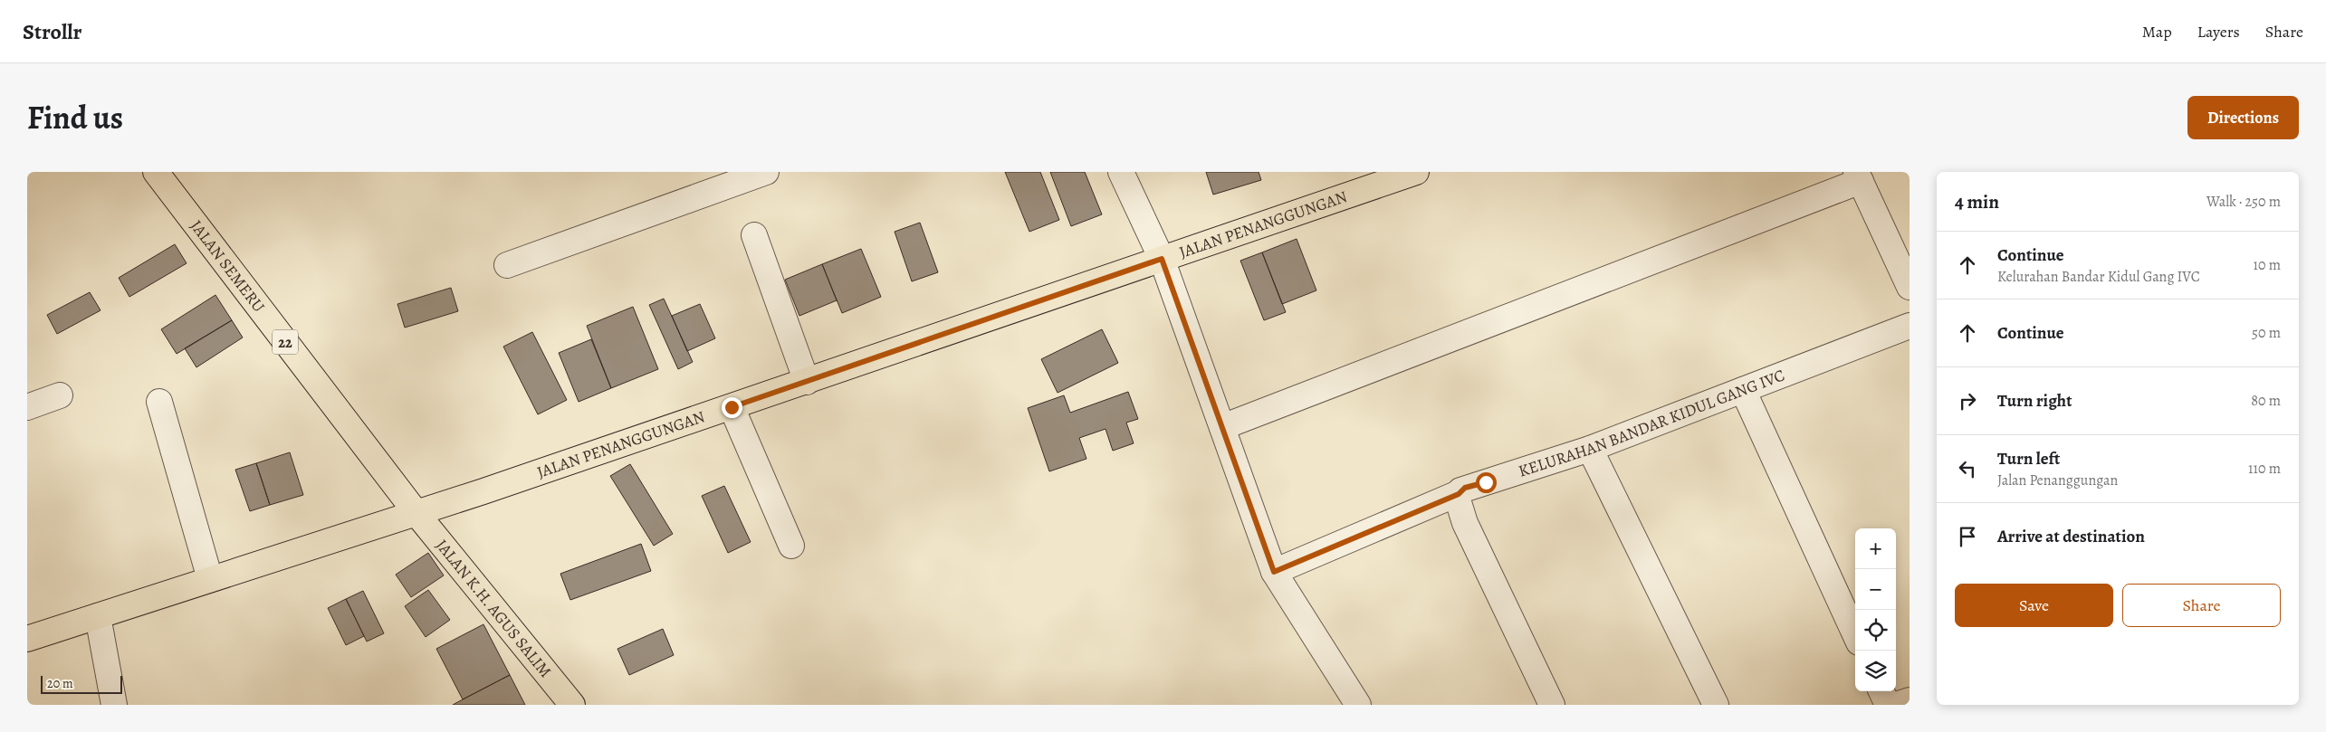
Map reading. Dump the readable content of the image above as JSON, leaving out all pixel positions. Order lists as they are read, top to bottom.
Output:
{
  "streets": {
    "main road": [
      "JALAN PENANGGUNGAN",
      "JALAN SEMERU",
      "22",
      "JALAN K.H. AGUS SALIM"
    ],
    "street": ["KELURAHAN BANDAR KIDUL GANG IVC"]
  },
  "crossings": [
    ["JALAN PENANGGUNGAN", "JALAN SEMERU"],
    ["JALAN PENANGGUNGAN", "JALAN K.H. AGUS SALIM"],
    ["JALAN SEMERU", "JALAN K.H. AGUS SALIM"]
  ],
  "scale_bar": "20 m",
  "page": {
    "header": "Strollr",
    "nav": ["Map", "Layers", "Share"],
    "title": "Find us",
    "buttons": [
      "Directions",
      ["Save", "Share"]
    ],
    "heading": ["4 min", "Walk · 250 m"],
    "list": [
      ["Continue", "Kelurahan Bandar Kidul Gang IVC", "10 m"],
      ["Continue", "50 m"],
      ["Turn right", "80 m"],
      ["Turn left", "Jalan Penanggungan", "110 m"],
      "Arrive at destination"
    ],
    "map_buttons": ["+", "−"],
    "scale": "20 m"
  }
}
